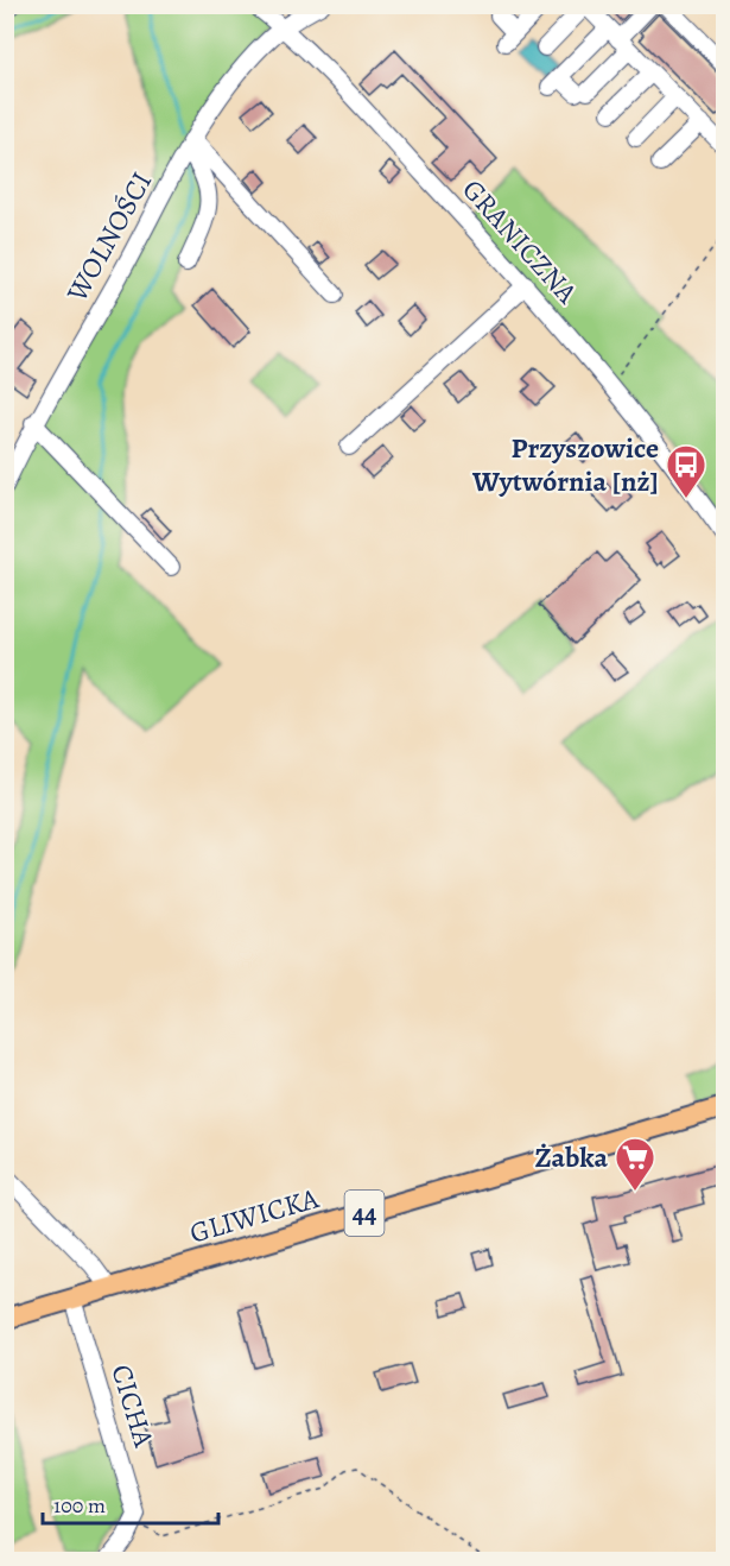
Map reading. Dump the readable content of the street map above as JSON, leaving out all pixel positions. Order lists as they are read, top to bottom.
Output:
{
  "streets": {
    "main road": ["44", "GLIWICKA"],
    "street": ["WOLNOŚCI", "GRANICZNA", "CICHA"]
  },
  "crossings": [
    ["WOLNOŚCI", "GRANICZNA"],
    ["GLIWICKA", "CICHA"]
  ],
  "places": {
    "bus stop": ["Przyszowice Wytwórnia [nż]"],
    "supermarket": ["Żabka"]
  },
  "scale_bar": "100 m"
}
